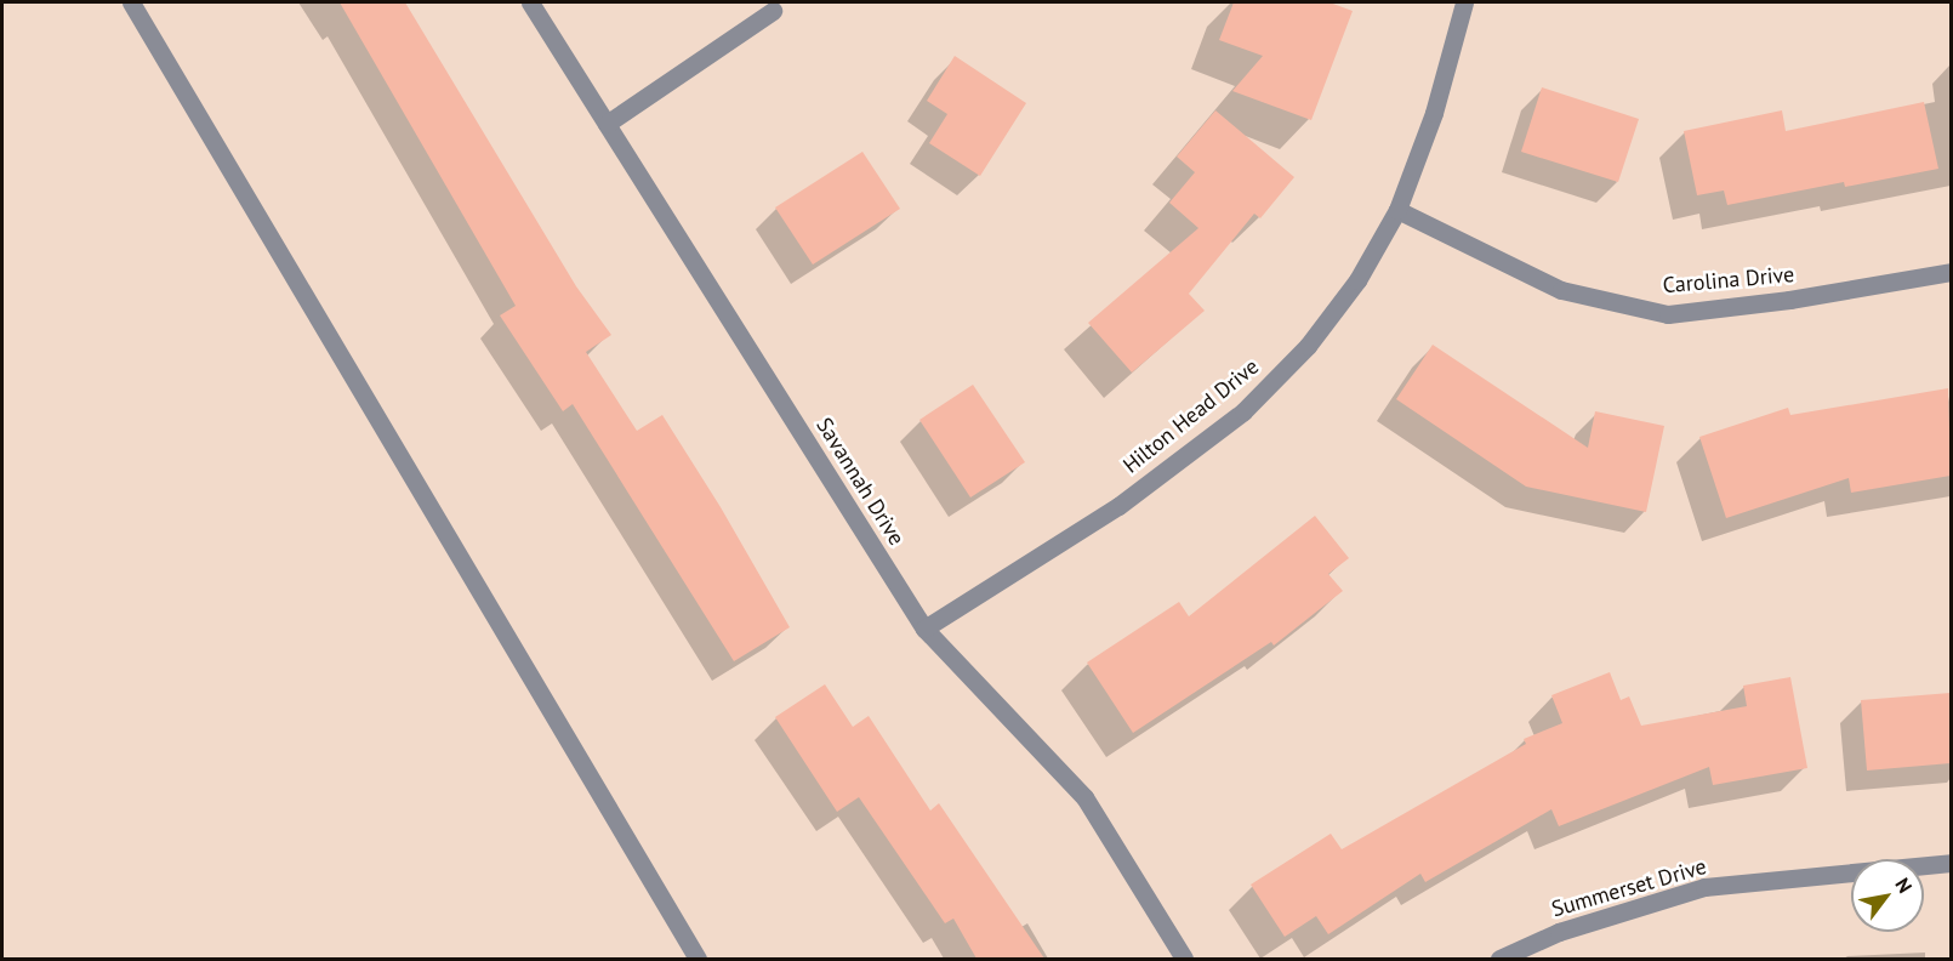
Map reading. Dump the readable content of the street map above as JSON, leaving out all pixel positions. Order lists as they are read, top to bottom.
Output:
{
  "streets": {
    "street": [
      "Carolina Drive",
      "Hilton Head Drive",
      "Savannah Drive",
      "Summerset Drive"
    ]
  },
  "crossings": [
    ["Carolina Drive", "Hilton Head Drive"],
    ["Hilton Head Drive", "Savannah Drive"]
  ],
  "north": "top right"
}
